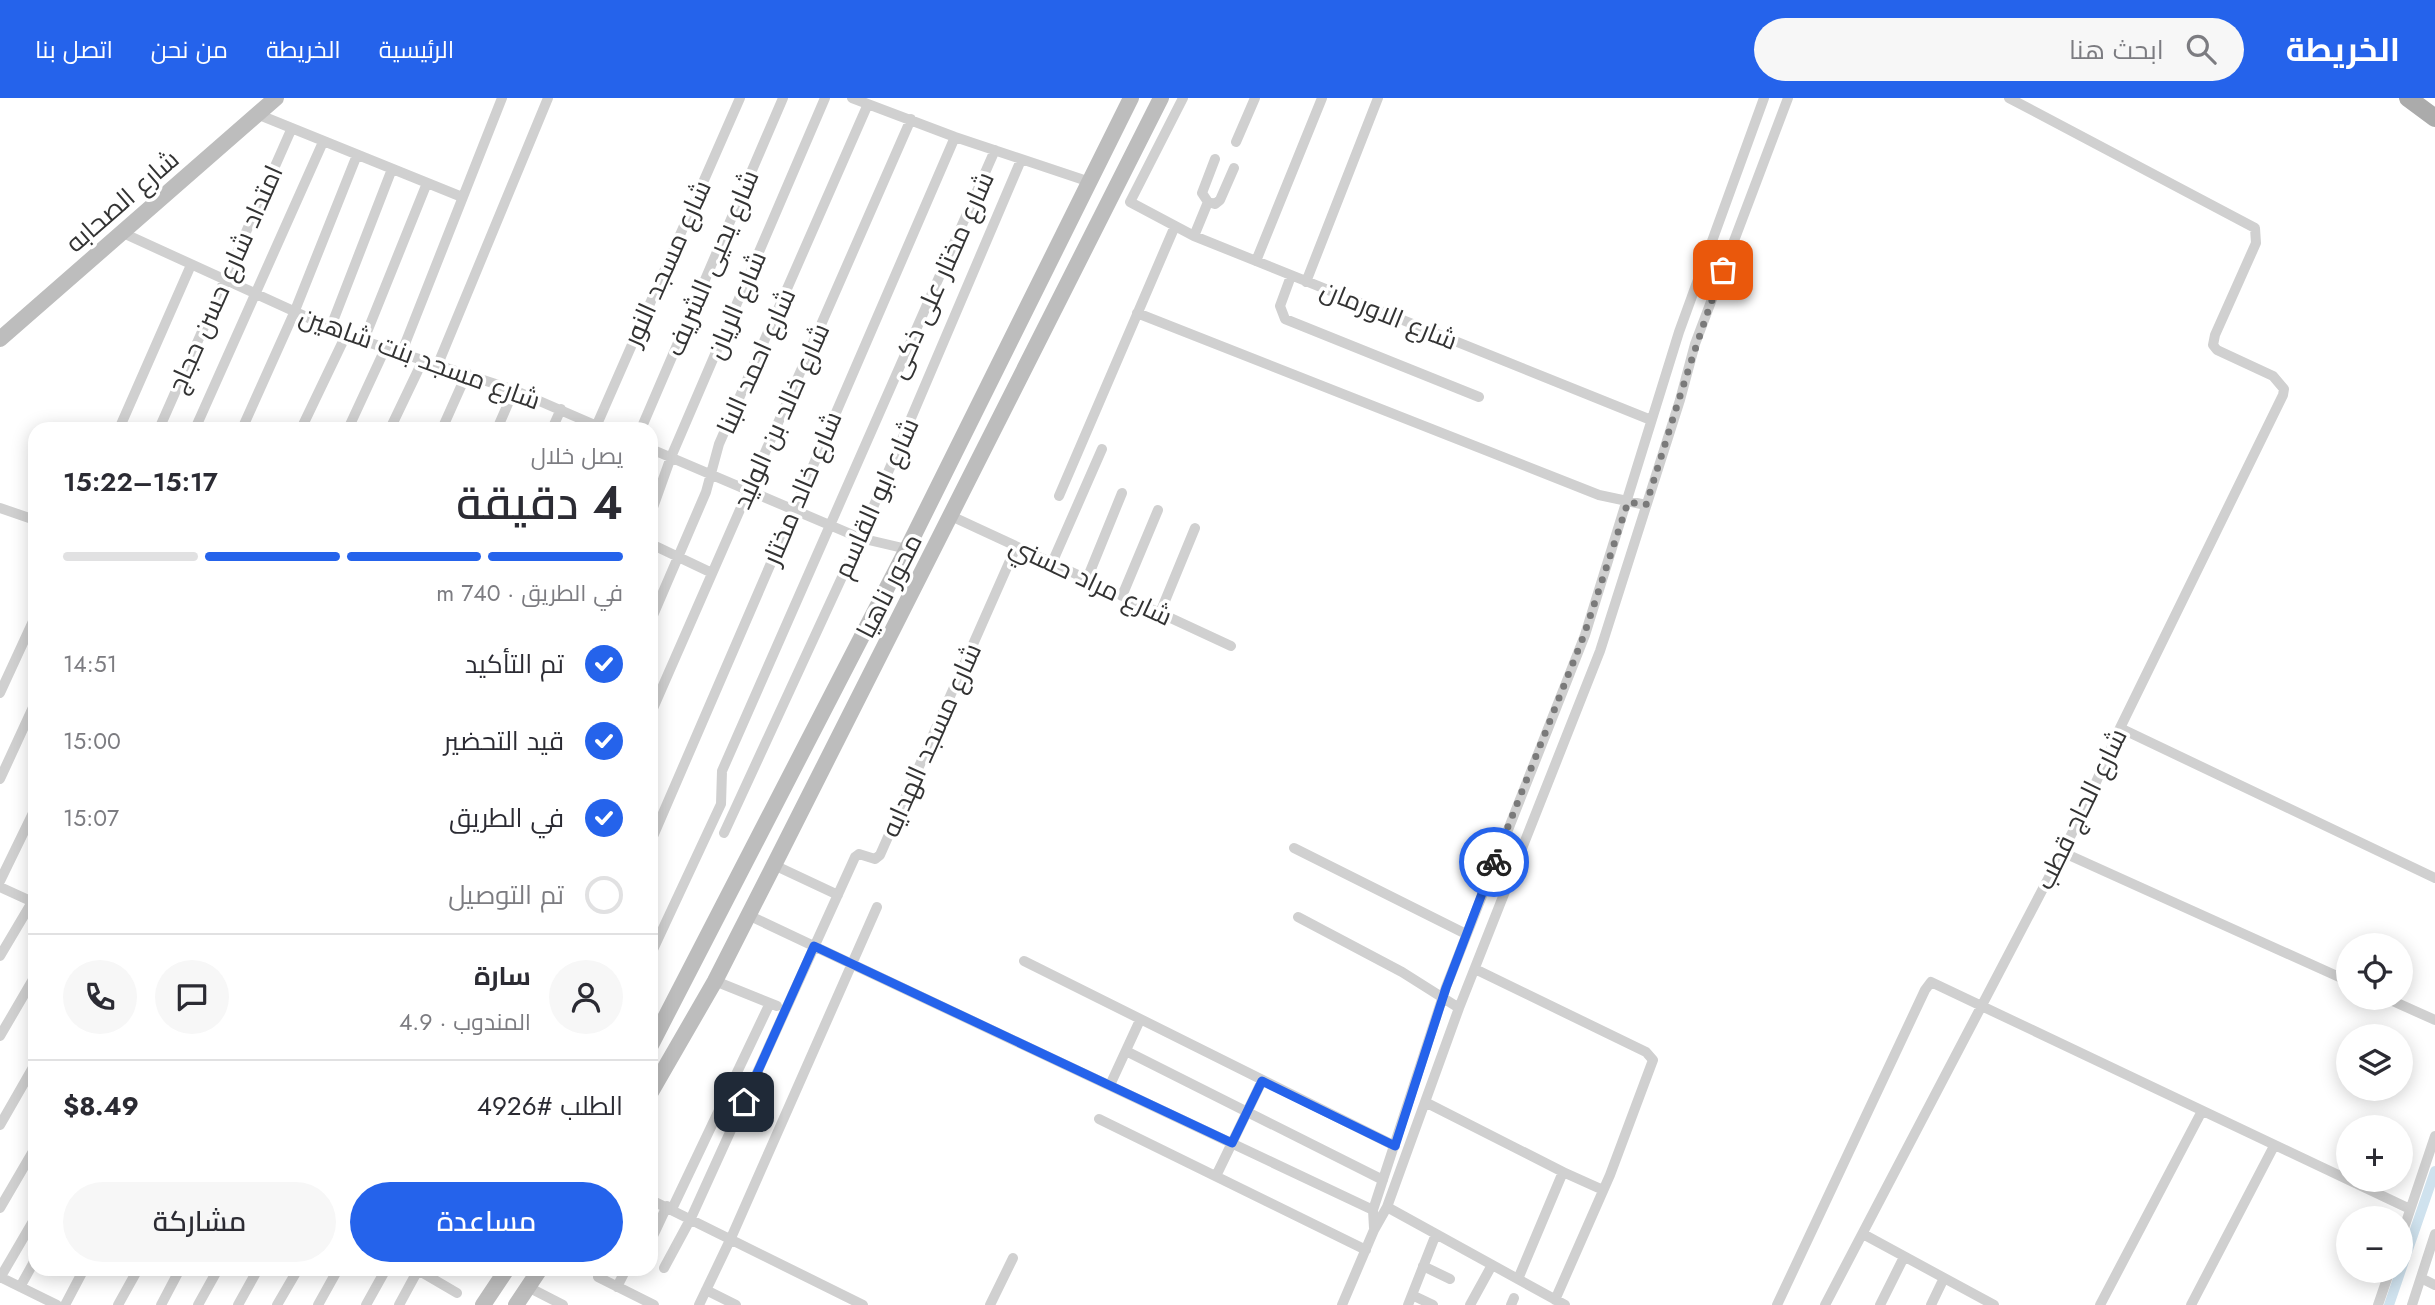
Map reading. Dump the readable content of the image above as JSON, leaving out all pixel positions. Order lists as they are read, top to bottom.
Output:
{
  "streets": {
    "main road": ["شارع الصحابه", "محور ناهيا"],
    "street": [
      "شارع مسجد النور",
      "شارع يحيى الشريف",
      "شارع مختار على ذكى",
      "امتداد شارع حسن حجاج",
      "شارع الريان",
      "شارع الاورمان",
      "شارع مسجد بنت شاهين",
      "شارع احمد البنا",
      "شارع خالد بن الوليد",
      "شارع خالد مختار",
      "شارع ابو القاسم",
      "شارع مراد حسني",
      "شارع مسجد الهدايه",
      "شارع الحاج قطب"
    ]
  },
  "crossings": [
    ["شارع الصحابه", "شارع مسجد بنت شاهين"],
    ["امتداد شارع حسن حجاج", "شارع مسجد بنت شاهين"],
    ["شارع مراد حسني", "محور ناهيا"],
    ["شارع مراد حسني", "شارع مسجد الهدايه"]
  ],
  "page": {
    "header": "الخريطة",
    "search": "ابحث هنا",
    "nav": [
      "الرئيسية",
      "الخريطة",
      "من نحن",
      "اتصل بنا"
    ],
    "heading": ["4 دقيقة", "يصل خلال", "15:17–15:22"],
    "panel": [
      "سارة",
      "المندوب · 4.9",
      "الطلب #4926",
      "$8.49"
    ],
    "bar": "في الطريق · 740 m",
    "list": [
      ["تم التأكيد", "14:51"],
      ["قيد التحضير", "15:00"],
      ["في الطريق", "15:07"],
      "تم التوصيل"
    ],
    "map_buttons": ["+", "−"],
    "buttons": ["مساعدة", "مشاركة"]
  }
}
